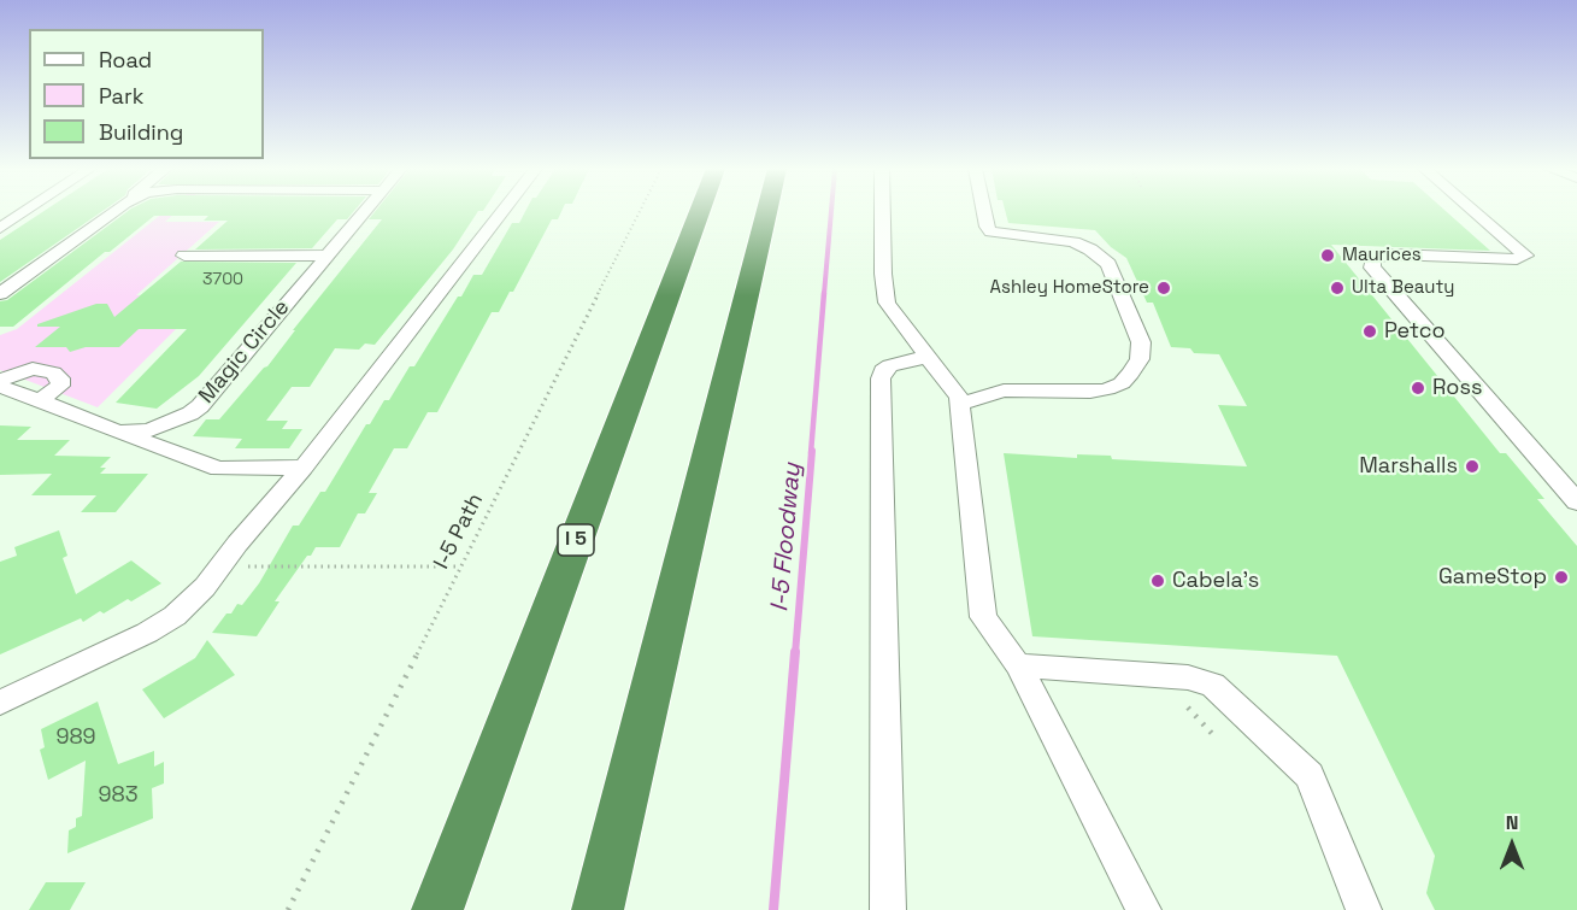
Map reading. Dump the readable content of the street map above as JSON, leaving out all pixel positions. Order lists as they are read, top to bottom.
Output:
{
  "streets": {
    "highway": ["I 5"],
    "street": ["Magic Circle"],
    "path": ["I-5 Path"]
  },
  "water": ["I-5 Floodway"],
  "places": [
    "Maurices",
    "Ashley HomeStore",
    "Ulta Beauty",
    "Petco",
    "Ross",
    "Marshalls",
    "GameStop",
    "Cabela's"
  ],
  "house_numbers": ["3700", "989", "983"],
  "legend": ["Road", "Park", "Building"],
  "north": "top"
}
